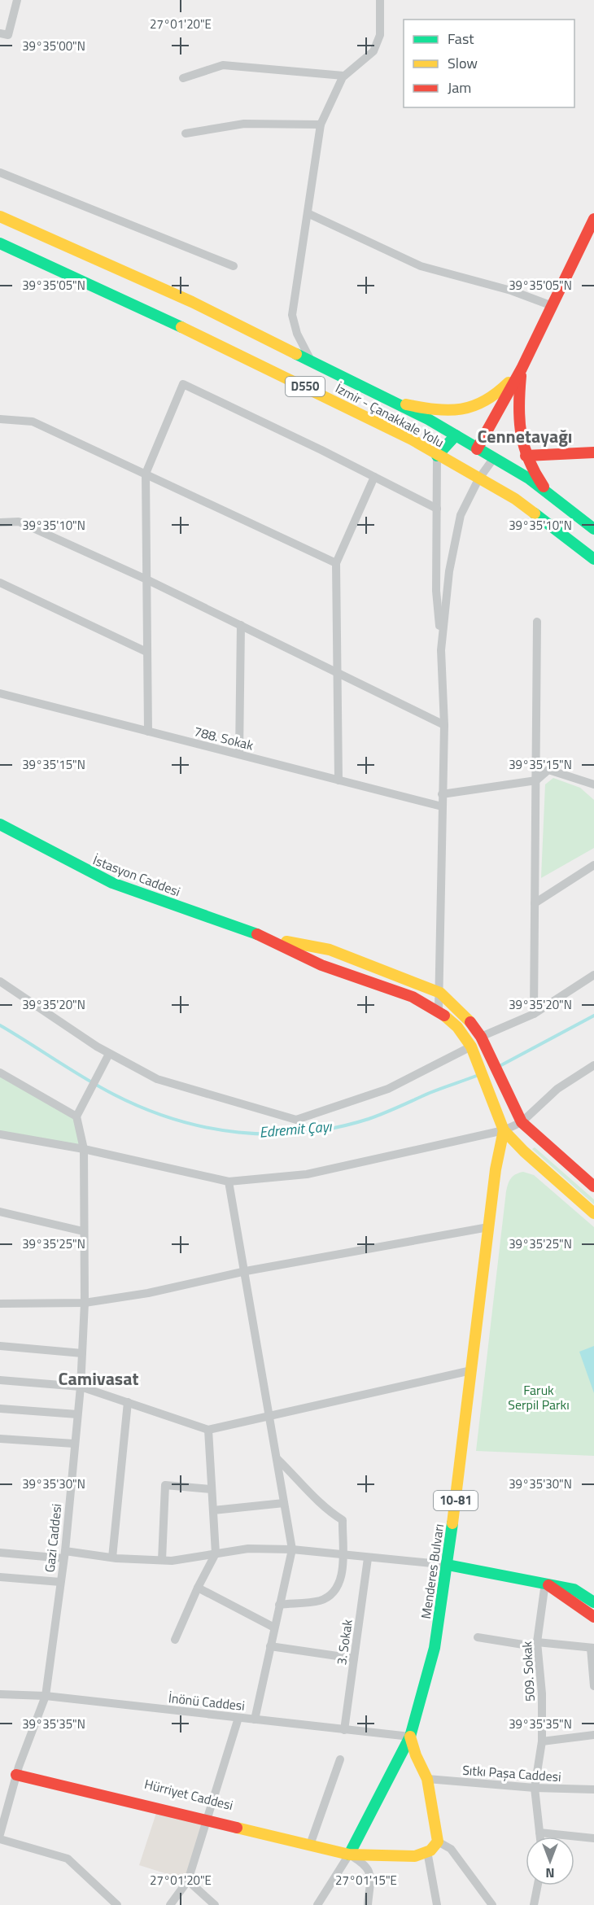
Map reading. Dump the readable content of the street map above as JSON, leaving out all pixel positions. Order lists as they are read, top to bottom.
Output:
{
  "streets": {
    "main road": [
      "D550",
      "İzmir - Çanakkale Yolu",
      "İstasyon Caddesi",
      "10-81",
      "Menderes Bulvarı",
      "Hürriyet Caddesi"
    ],
    "street": [
      "788. Sokak",
      "Gazi Caddesi",
      "3. Sokak",
      "509. Sokak",
      "İnönü Caddesi",
      "Sıtkı Paşa Caddesi"
    ]
  },
  "crossings": [
    ["İstasyon Caddesi", "Menderes Bulvarı"],
    ["10-81", "Menderes Bulvarı"],
    ["10-81", "Hürriyet Caddesi"],
    ["Gazi Caddesi", "İnönü Caddesi"],
    ["Gazi Caddesi", "Hürriyet Caddesi"],
    ["Menderes Bulvarı", "İnönü Caddesi"],
    ["Menderes Bulvarı", "Hürriyet Caddesi"],
    ["3. Sokak", "İnönü Caddesi"],
    ["509. Sokak", "Sıtkı Paşa Caddesi"]
  ],
  "districts": ["Cennetayağı", "Camivasat"],
  "water": ["Edremit Çayı"],
  "parks": ["Faruk Serpil Parkı"],
  "legend": ["Fast", "Slow", "Jam"],
  "north": "bottom",
  "coordinates": [
    "27°01'20\"E",
    "39°35'00\"N",
    "39°35'05\"N",
    "39°35'10\"N",
    "39°35'15\"N",
    "39°35'20\"N",
    "39°35'25\"N",
    "39°35'30\"N",
    "39°35'35\"N",
    "27°01'15\"E"
  ]
}
